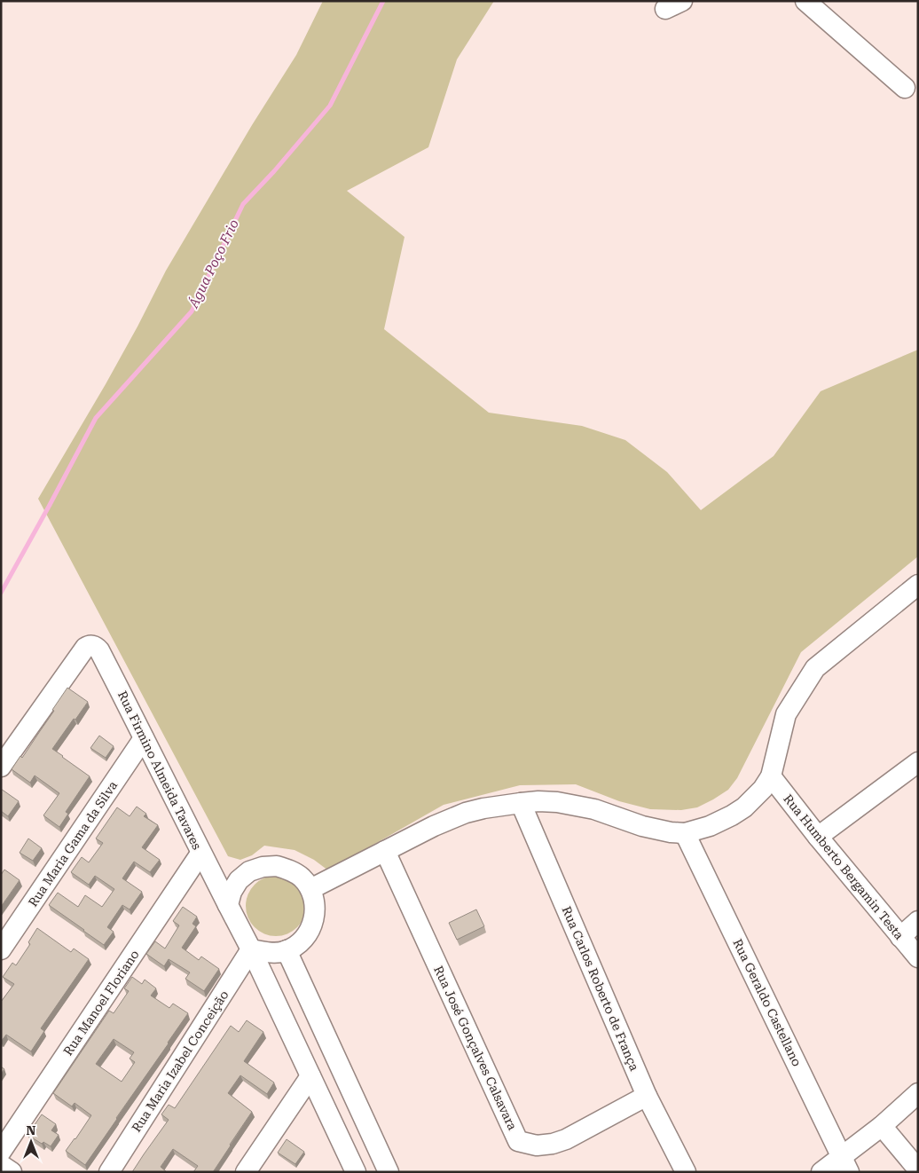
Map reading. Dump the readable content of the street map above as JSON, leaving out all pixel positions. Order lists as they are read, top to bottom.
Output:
{
  "streets": {
    "street": [
      "Rua Firmino Almeida Tavares",
      "Rua Maria Gama da Silva",
      "Rua Humberto Bergamin Testa",
      "Rua Carlos Roberto de França",
      "Rua Manoel Floriano",
      "Rua Geraldo Castellano",
      "Rua José Gonçalves Calsavara",
      "Rua Maria Izabel Conceição"
    ]
  },
  "crossings": [
    ["Rua Firmino Almeida Tavares", "Rua Maria Gama da Silva"],
    ["Rua Firmino Almeida Tavares", "Rua Manoel Floriano"],
    ["Rua Firmino Almeida Tavares", "Rua Maria Izabel Conceição"],
    ["Rua Carlos Roberto de França", "Rua José Gonçalves Calsavara"]
  ],
  "water": ["Água Poço Frio"],
  "north": "top"
}
